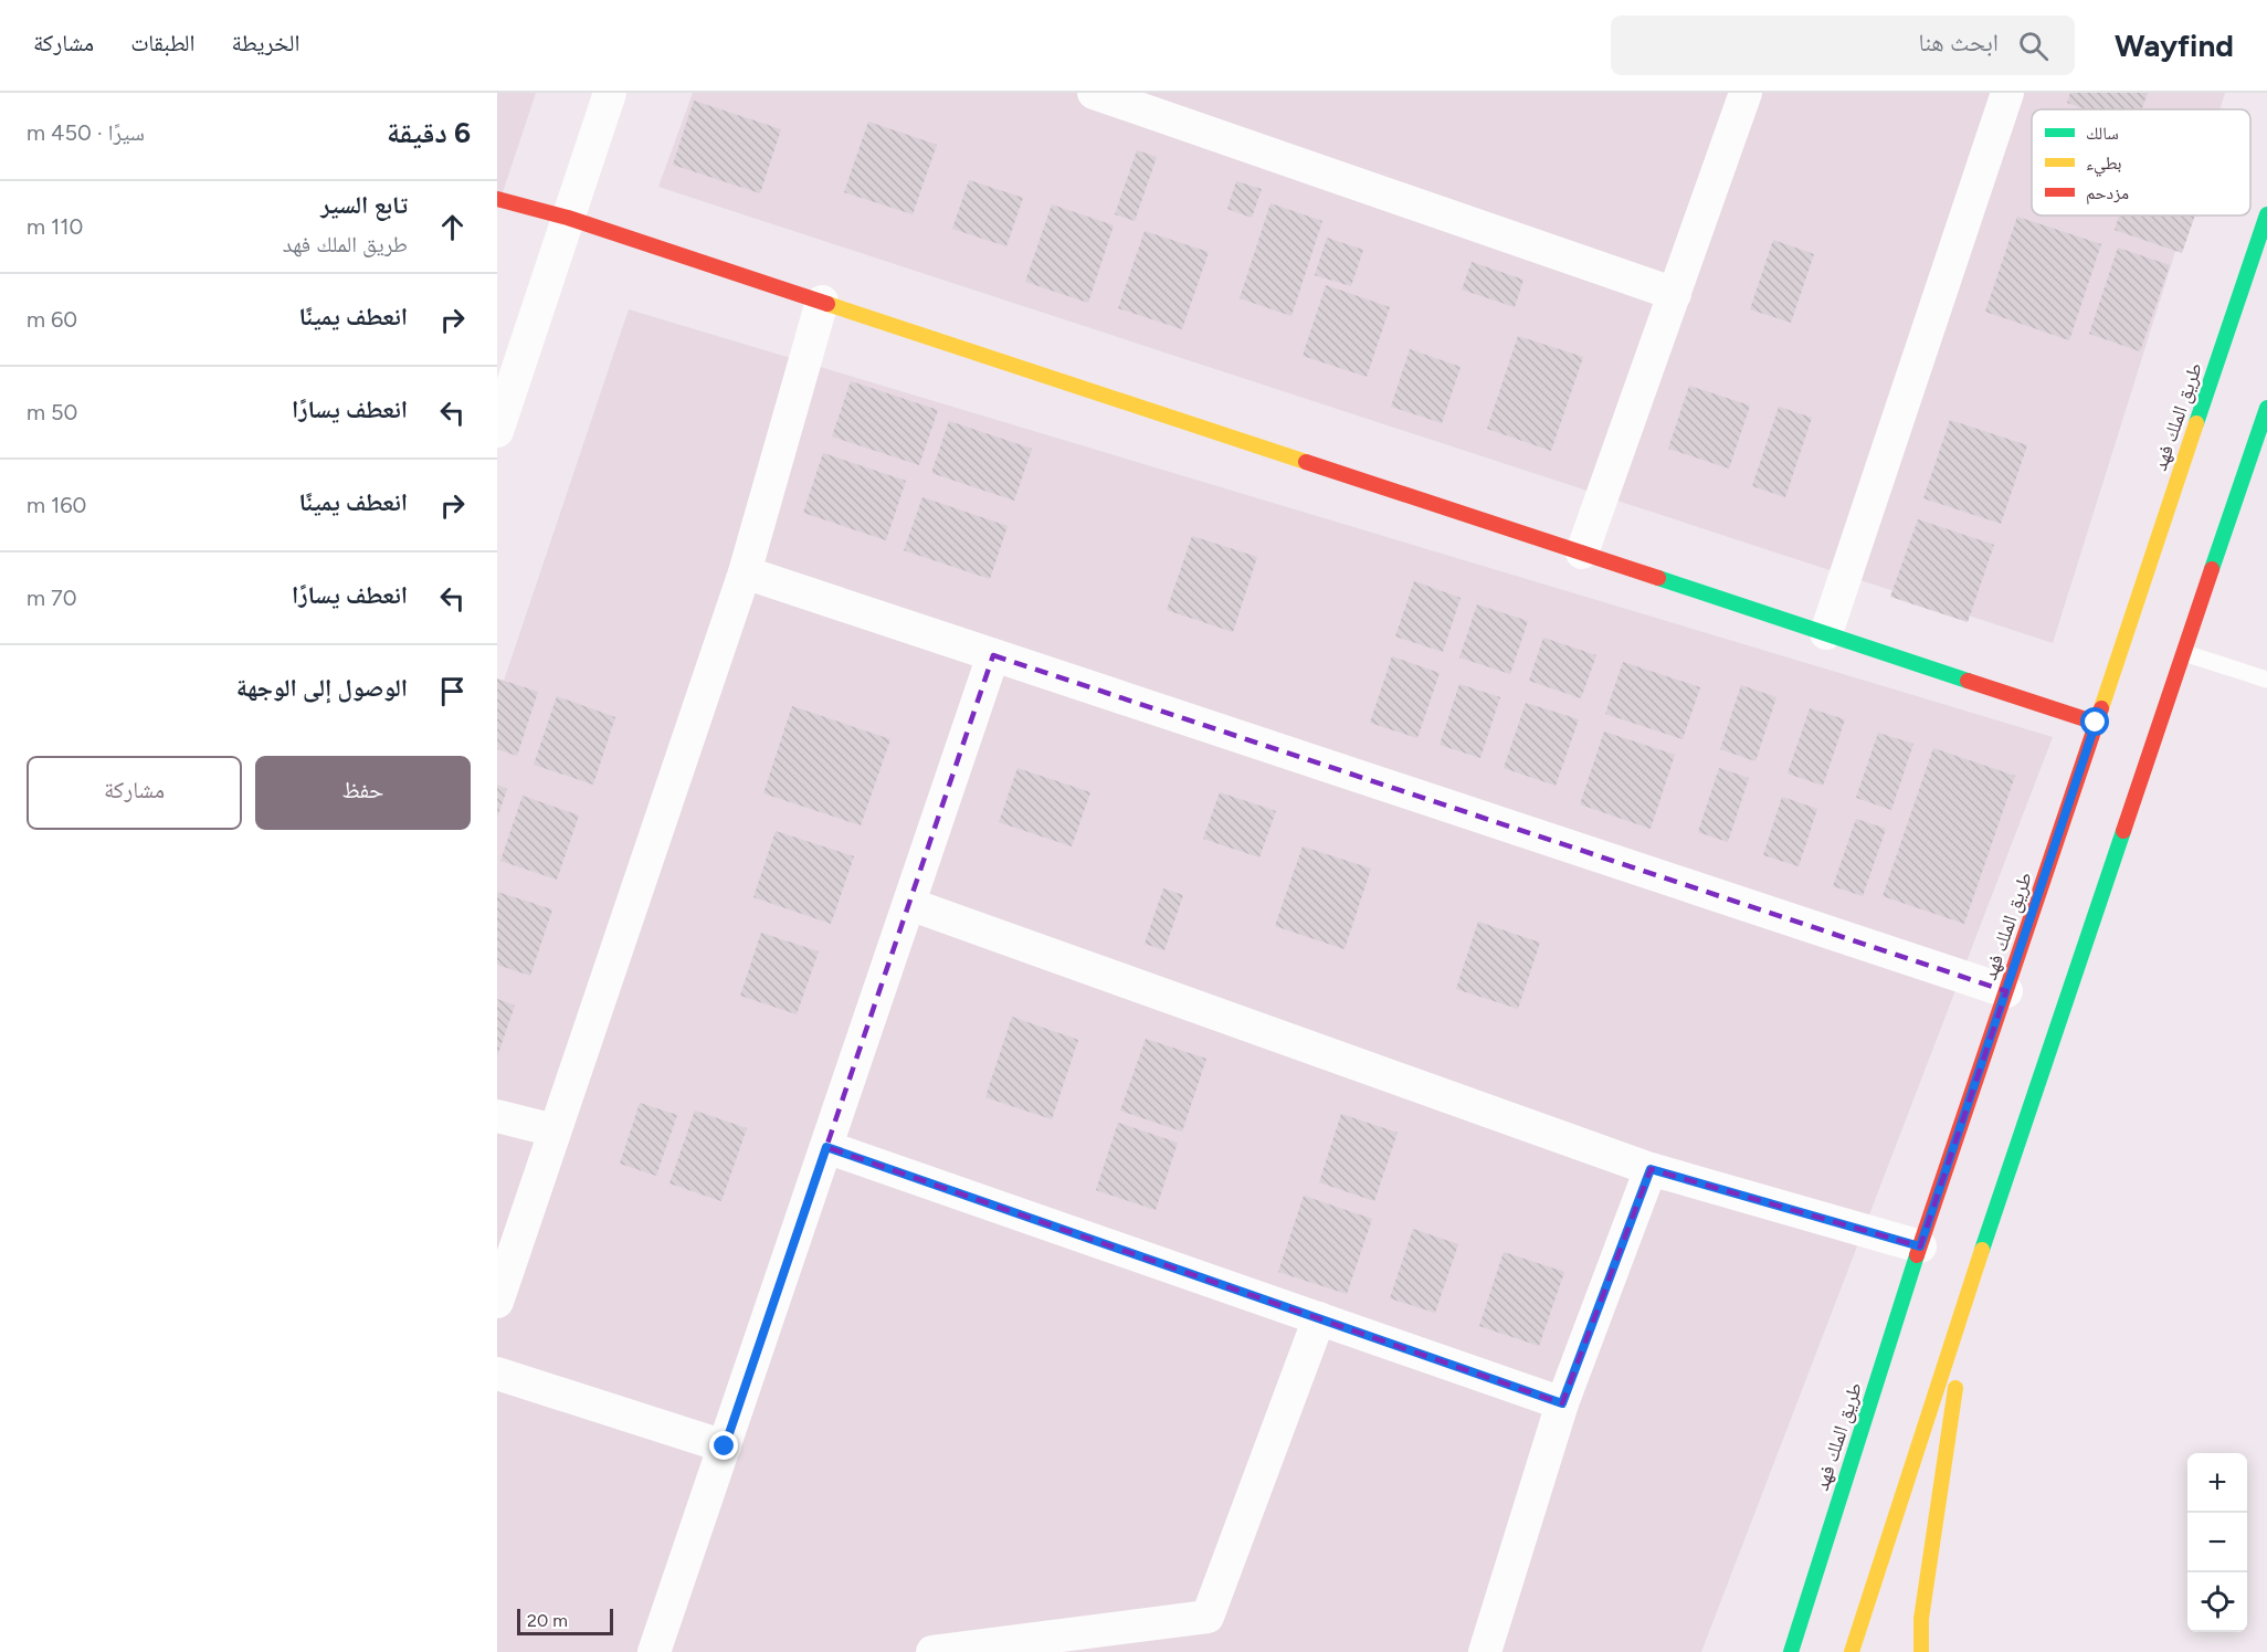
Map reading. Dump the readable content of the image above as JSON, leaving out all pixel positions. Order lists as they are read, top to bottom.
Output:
{
  "streets": {
    "street": ["طريق الملك فهد"]
  },
  "legend": ["سالك", "بطيء", "مزدحم"],
  "scale_bar": "20 m",
  "page": {
    "header": "Wayfind",
    "search": "ابحث هنا",
    "nav": ["الخريطة", "الطبقات", "مشاركة"],
    "heading": ["6 دقيقة", "سيرًا · 450 m"],
    "list": [
      ["تابع السير", "طريق الملك فهد", "110 m"],
      ["انعطف يمينًا", "60 m"],
      ["انعطف يسارًا", "50 m"],
      ["انعطف يمينًا", "160 m"],
      ["انعطف يسارًا", "70 m"],
      "الوصول إلى الوجهة"
    ],
    "buttons": ["حفظ", "مشاركة"],
    "map_buttons": ["+", "−"],
    "scale": "20 m"
  }
}
